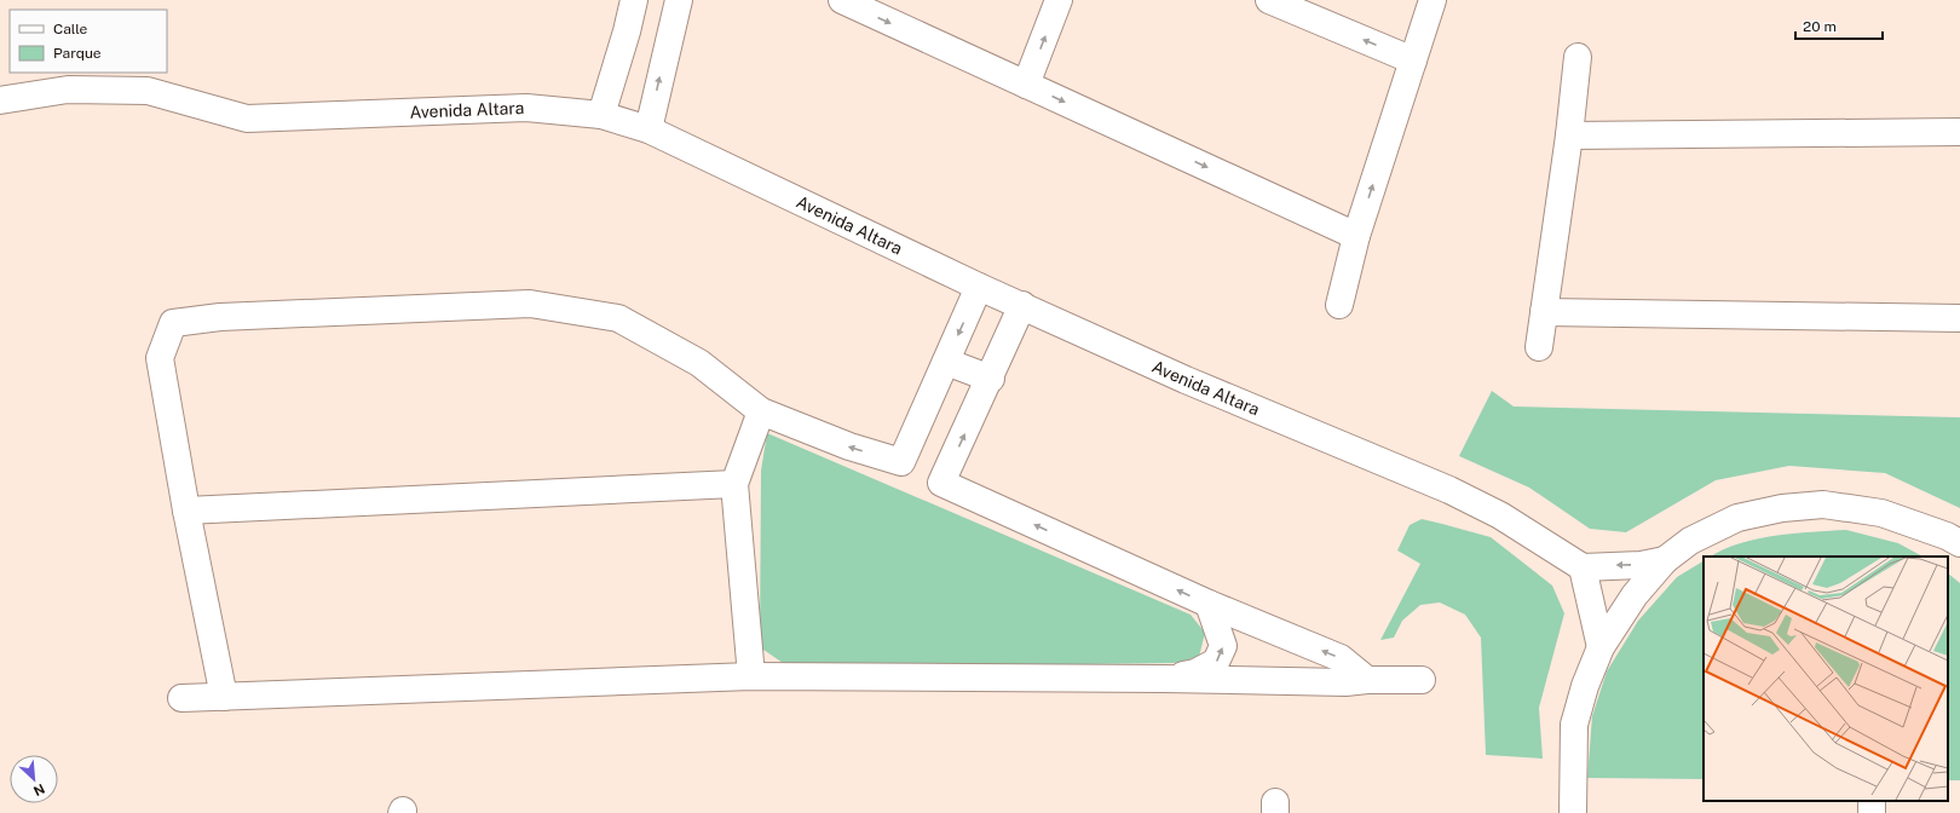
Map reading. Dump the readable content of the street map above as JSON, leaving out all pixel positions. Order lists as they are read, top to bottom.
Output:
{
  "streets": {
    "street": ["Avenida Altara"]
  },
  "legend": ["Calle", "Parque"],
  "scale_bar": "20 m",
  "north": "bottom right"
}
